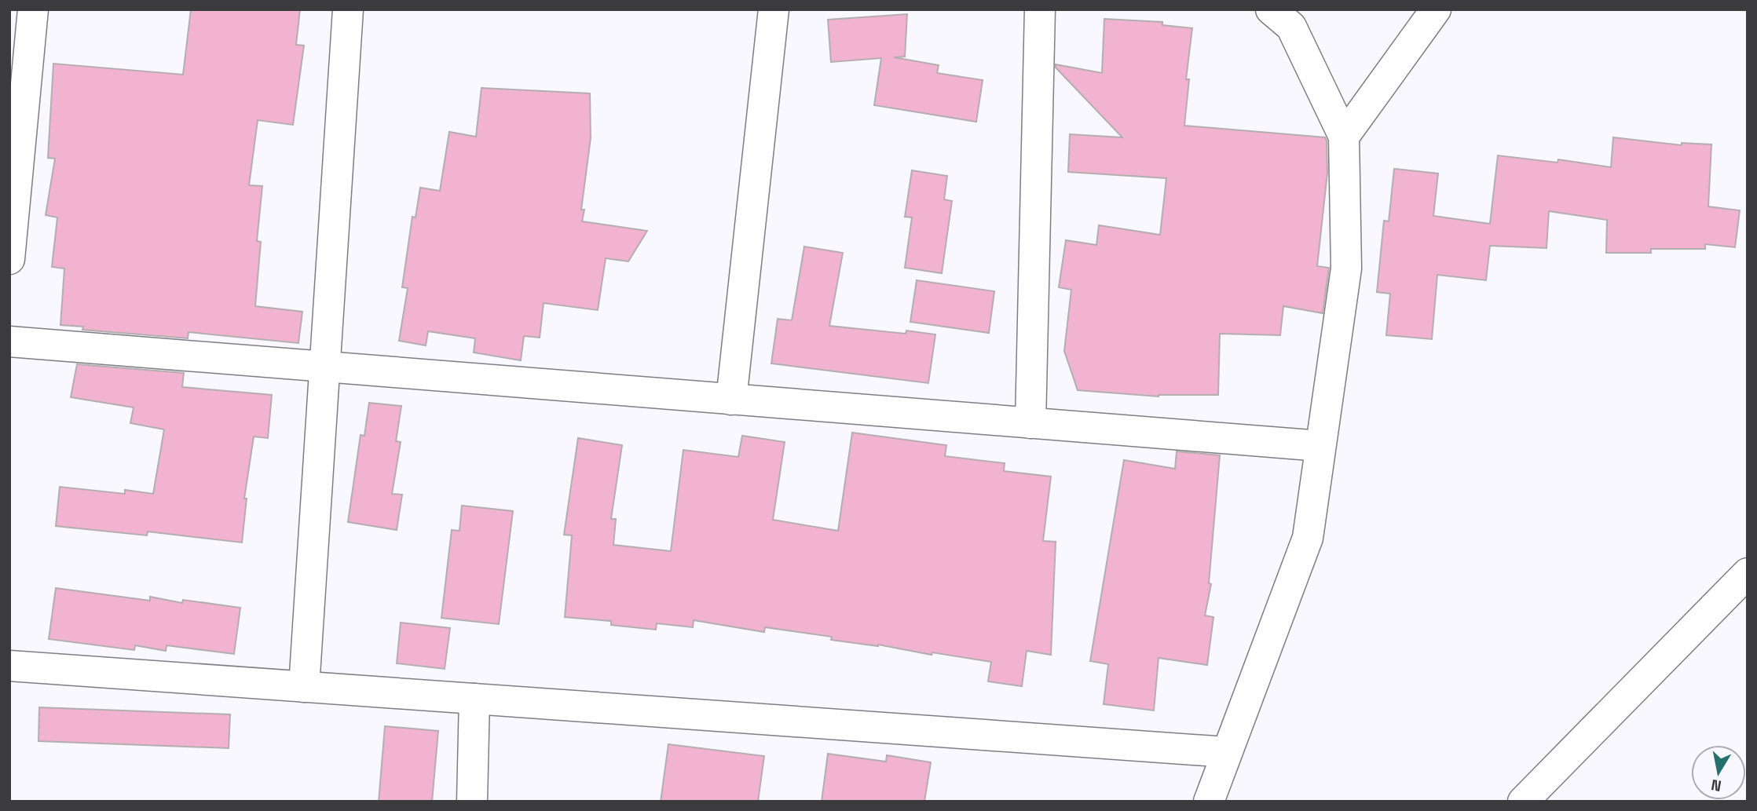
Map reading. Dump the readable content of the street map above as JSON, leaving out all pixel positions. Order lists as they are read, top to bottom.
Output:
{
  "north": "bottom"
}
